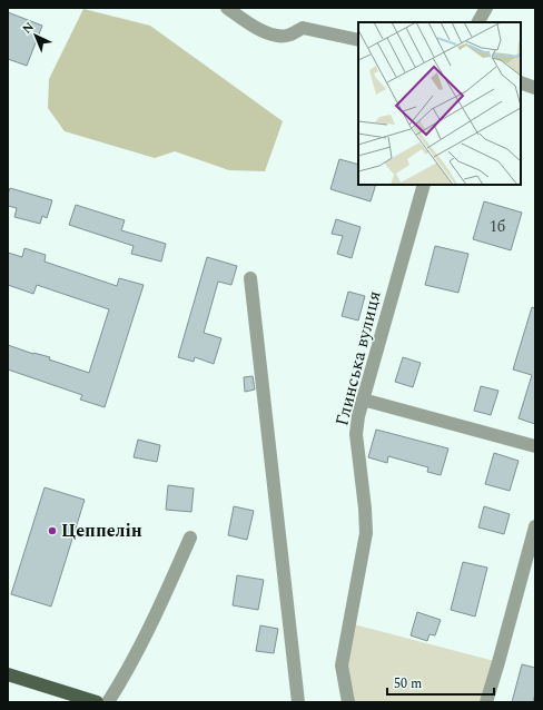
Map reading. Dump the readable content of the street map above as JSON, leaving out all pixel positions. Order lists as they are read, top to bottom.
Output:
{
  "streets": {
    "street": ["Глинська вулиця"]
  },
  "places": ["Цеппелін"],
  "house_numbers": ["1б"],
  "scale_bar": "50 m",
  "north": "top left"
}
